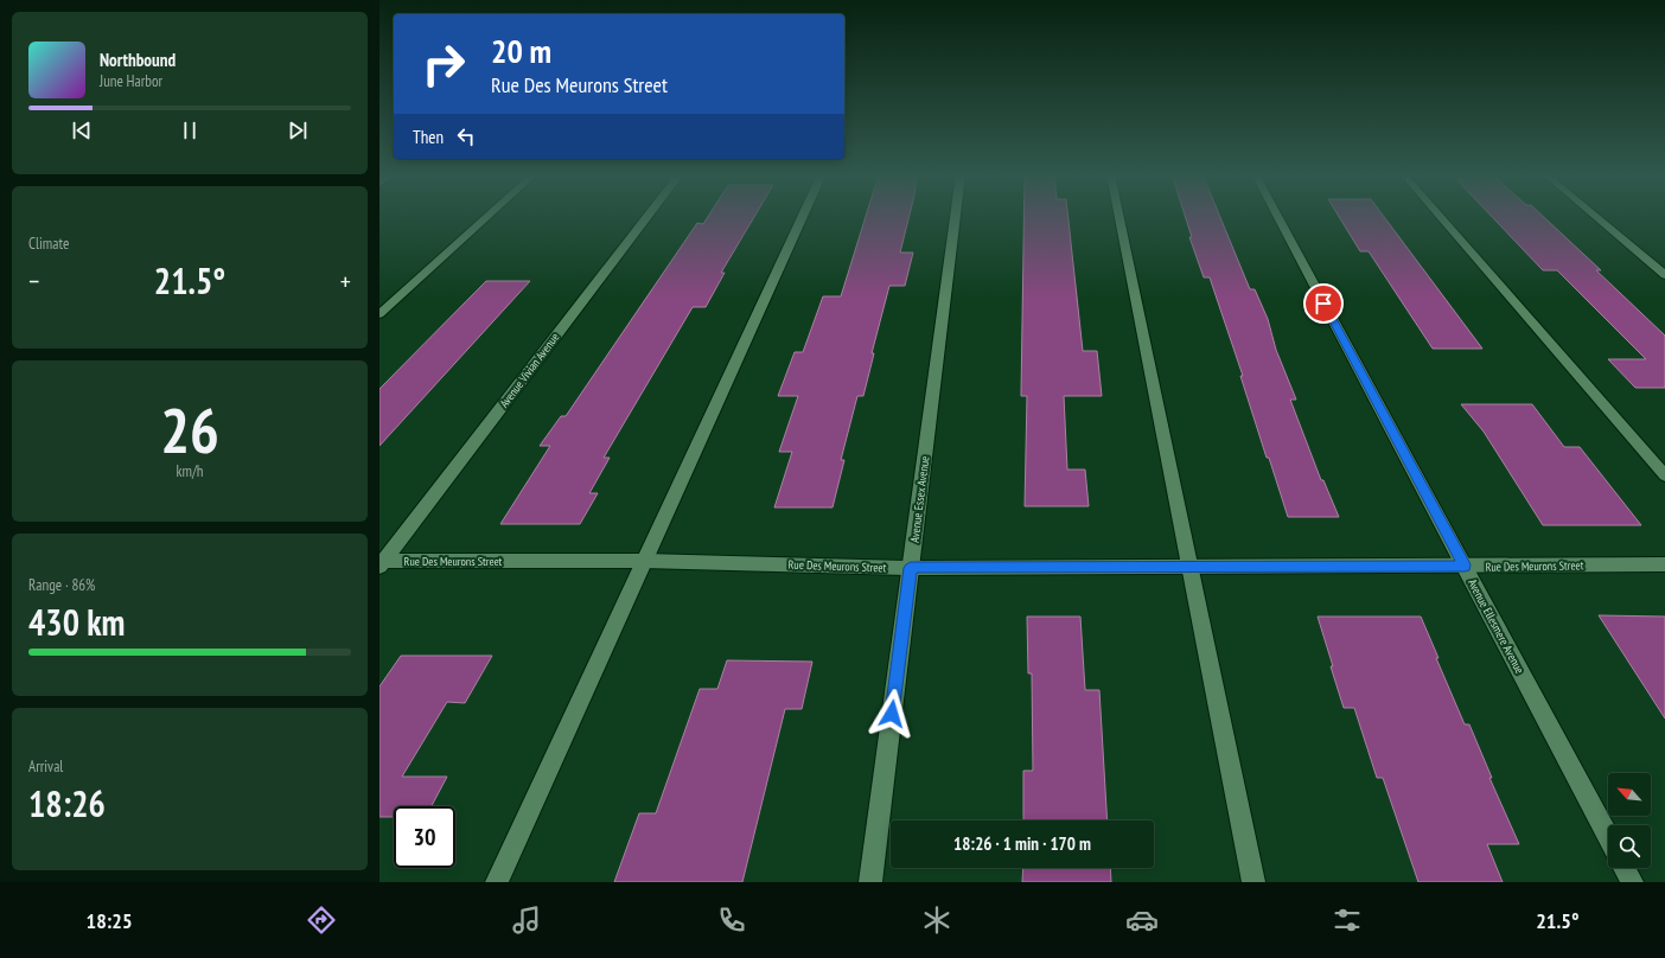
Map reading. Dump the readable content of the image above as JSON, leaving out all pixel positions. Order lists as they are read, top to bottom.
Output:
{
  "streets": {
    "street": [
      "Avenue Vivian Avenue",
      "Avenue Essex Avenue",
      "Rue Des Meurons Street",
      "Avenue Ellesmere Avenue"
    ]
  },
  "crossings": [
    ["Avenue Vivian Avenue", "Rue Des Meurons Street"],
    ["Avenue Essex Avenue", "Rue Des Meurons Street"],
    ["Rue Des Meurons Street", "Avenue Ellesmere Avenue"]
  ],
  "north": "top left",
  "page": {
    "turn": ["20 m", "Rue Des Meurons Street"],
    "song": ["Northbound", "June Harbor"],
    "then": "Then",
    "tile": [
      "Climate",
      ["26", "km/h"],
      ["Range · 86%", "430 km"],
      ["Arrival", "18:26"]
    ],
    "heat": ["−", "21.5°", "+"],
    "limit": "30",
    "trip": "18:26 · 1 min · 170 m",
    "tabs": ["18:25", "21.5°"]
  }
}
